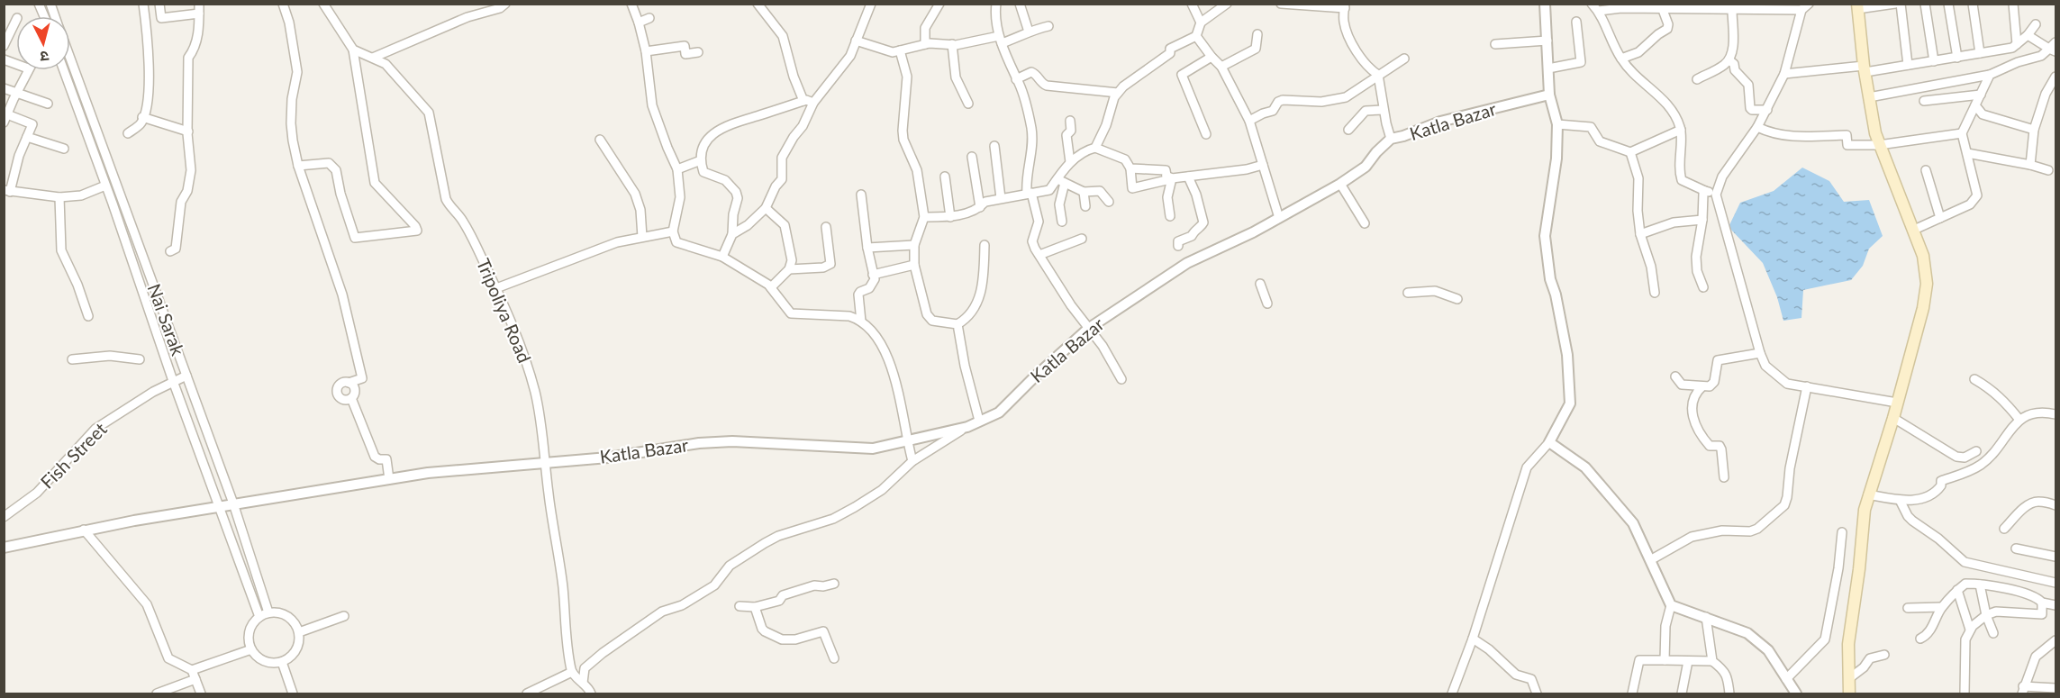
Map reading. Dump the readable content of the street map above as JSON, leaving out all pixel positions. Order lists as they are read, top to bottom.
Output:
{
  "streets": {
    "street": [
      "Katla Bazar",
      "Tripoliya Road",
      "Nai Sarak",
      "Fish Street"
    ]
  },
  "crossings": [
    ["Katla Bazar", "Tripoliya Road"],
    ["Katla Bazar", "Nai Sarak"],
    ["Nai Sarak", "Fish Street"]
  ],
  "north": "bottom"
}
